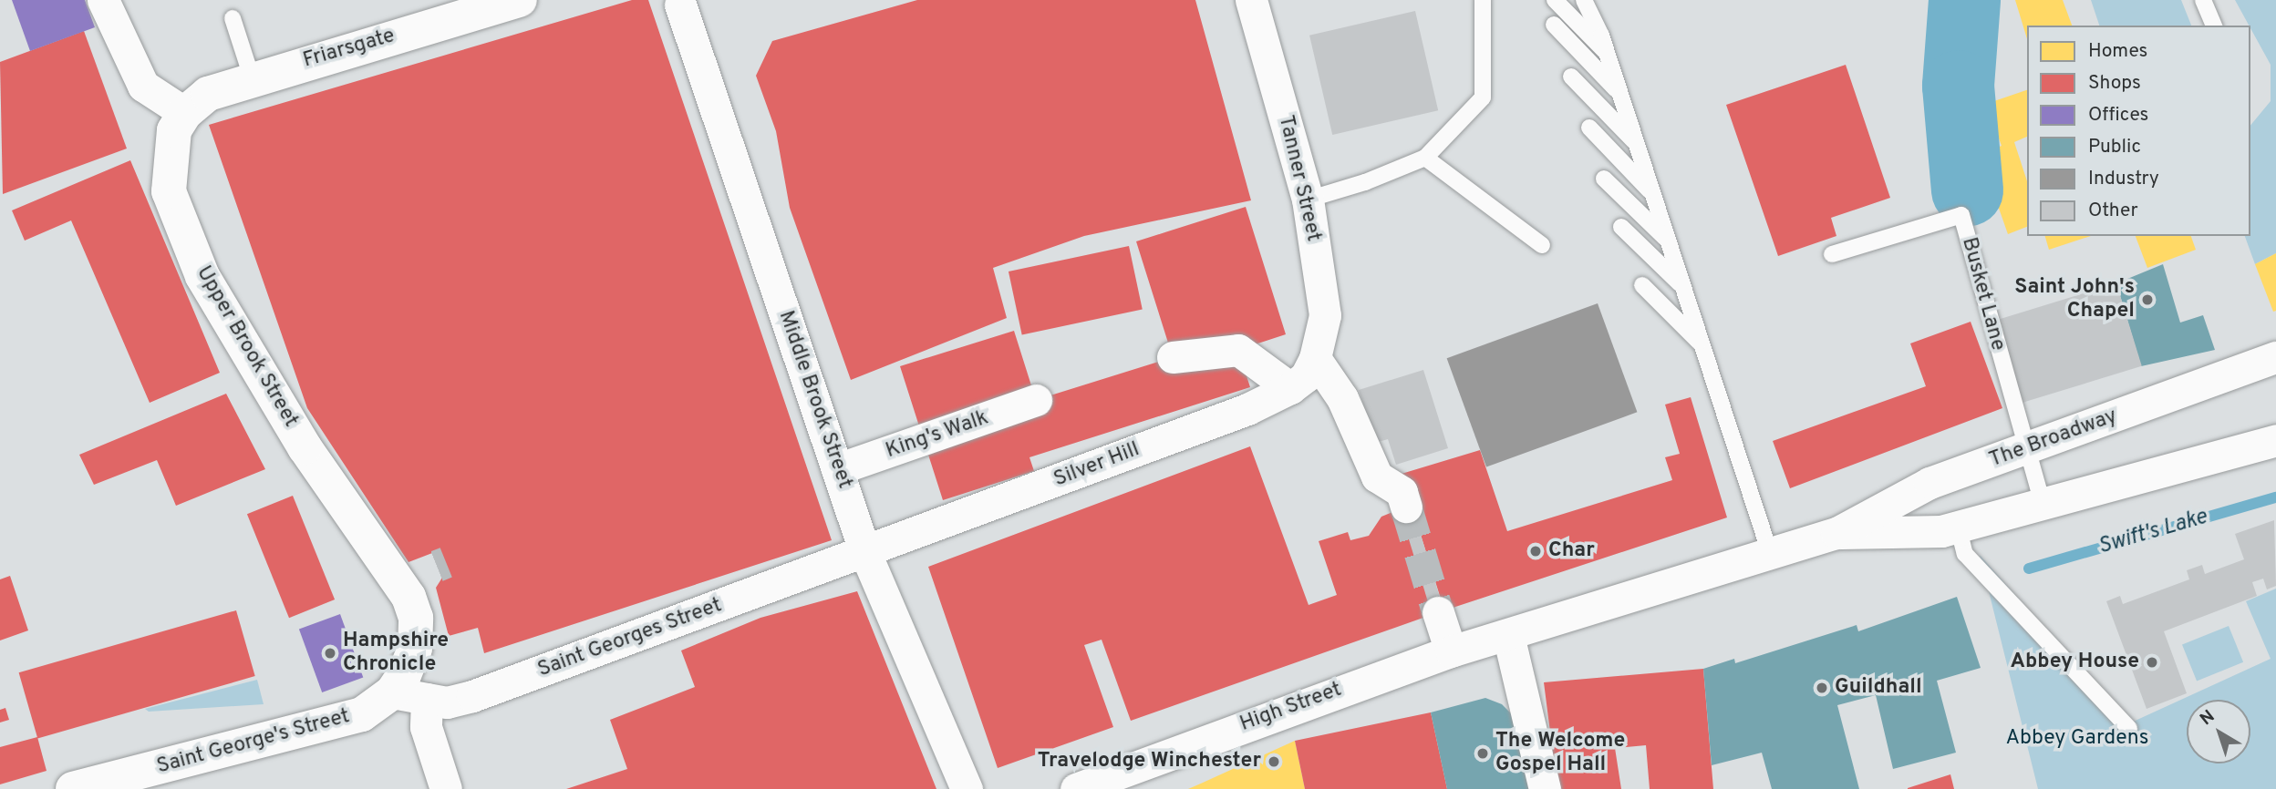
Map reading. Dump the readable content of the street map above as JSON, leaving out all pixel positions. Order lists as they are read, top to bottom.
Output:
{
  "streets": {
    "main road": ["Friarsgate", "Upper Brook Street", "Saint George's Street"],
    "street": [
      "Tanner Street",
      "Middle Brook Street",
      "King's Walk",
      "The Broadway",
      "Silver Hill",
      "Saint Georges Street",
      "High Street"
    ],
    "lane": ["Busket Lane"]
  },
  "crossings": [
    ["Friarsgate", "Upper Brook Street"],
    ["Tanner Street", "Silver Hill"],
    ["Busket Lane", "The Broadway"],
    ["Upper Brook Street", "Saint Georges Street"],
    ["Upper Brook Street", "Saint George's Street"],
    ["Middle Brook Street", "King's Walk"],
    ["Middle Brook Street", "Silver Hill"],
    ["Middle Brook Street", "Saint Georges Street"],
    ["The Broadway", "High Street"],
    ["Silver Hill", "Saint Georges Street"],
    ["Saint Georges Street", "Saint George's Street"]
  ],
  "water": ["Swift's Lake"],
  "parks": ["Abbey Gardens"],
  "places": [
    "Saint John's Chapel",
    "Char",
    "Hampshire Chronicle",
    "Abbey House",
    "Guildhall",
    "The Welcome Gospel Hall",
    "Travelodge Winchester"
  ],
  "legend": [
    "Homes",
    "Shops",
    "Offices",
    "Public",
    "Industry",
    "Other"
  ],
  "north": "top left"
}
